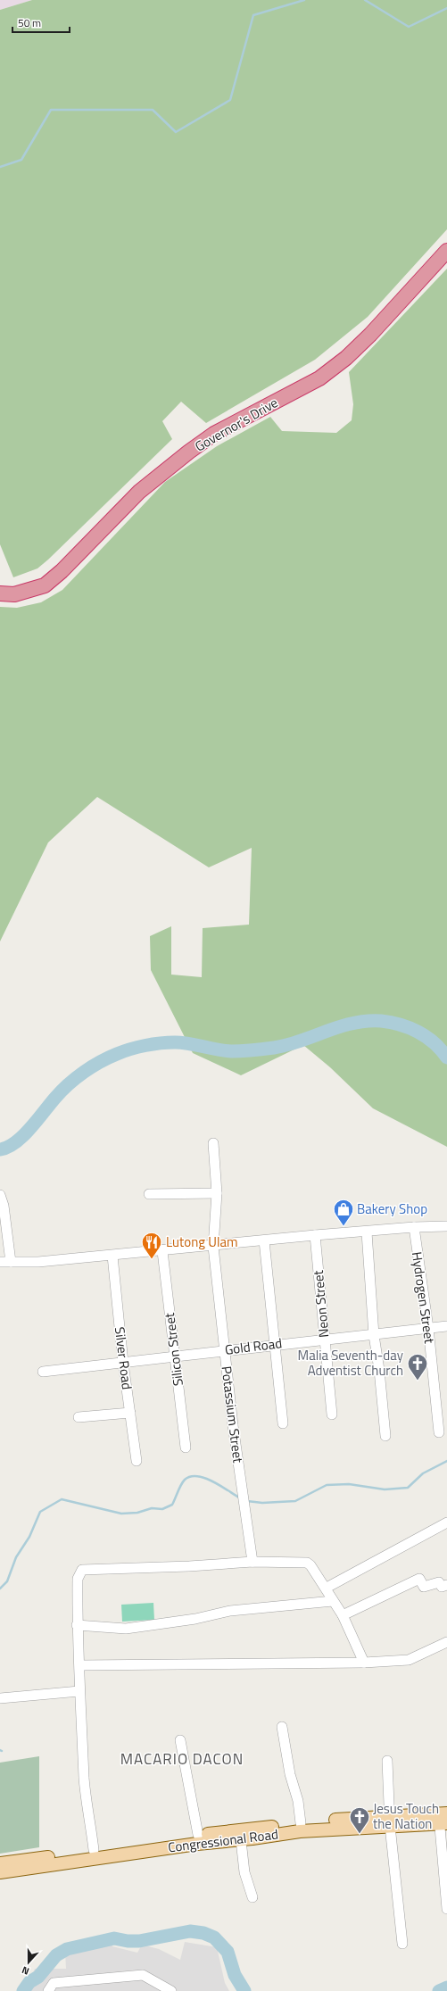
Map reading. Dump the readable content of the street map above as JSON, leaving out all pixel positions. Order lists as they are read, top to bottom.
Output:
{
  "streets": {
    "highway": ["Governor's Drive"],
    "main road": ["Congressional Road"],
    "street": [
      "Hydrogen Street",
      "Neon Street",
      "Gold Road",
      "Silicon Street",
      "Silver Road",
      "Potassium Street"
    ]
  },
  "crossings": [
    ["Hydrogen Street", "Gold Road"],
    ["Neon Street", "Gold Road"],
    ["Gold Road", "Silicon Street"],
    ["Gold Road", "Silver Road"],
    ["Gold Road", "Potassium Street"]
  ],
  "districts": ["MACARIO DACON"],
  "places": {
    "shop": ["Bakery Shop"],
    "restaurant": ["Lutong Ulam"],
    "church": ["Malia Seventh-day Adventist Church", "Jesus Touch the Nation"]
  },
  "scale_bar": "50 m",
  "north": "bottom"
}
